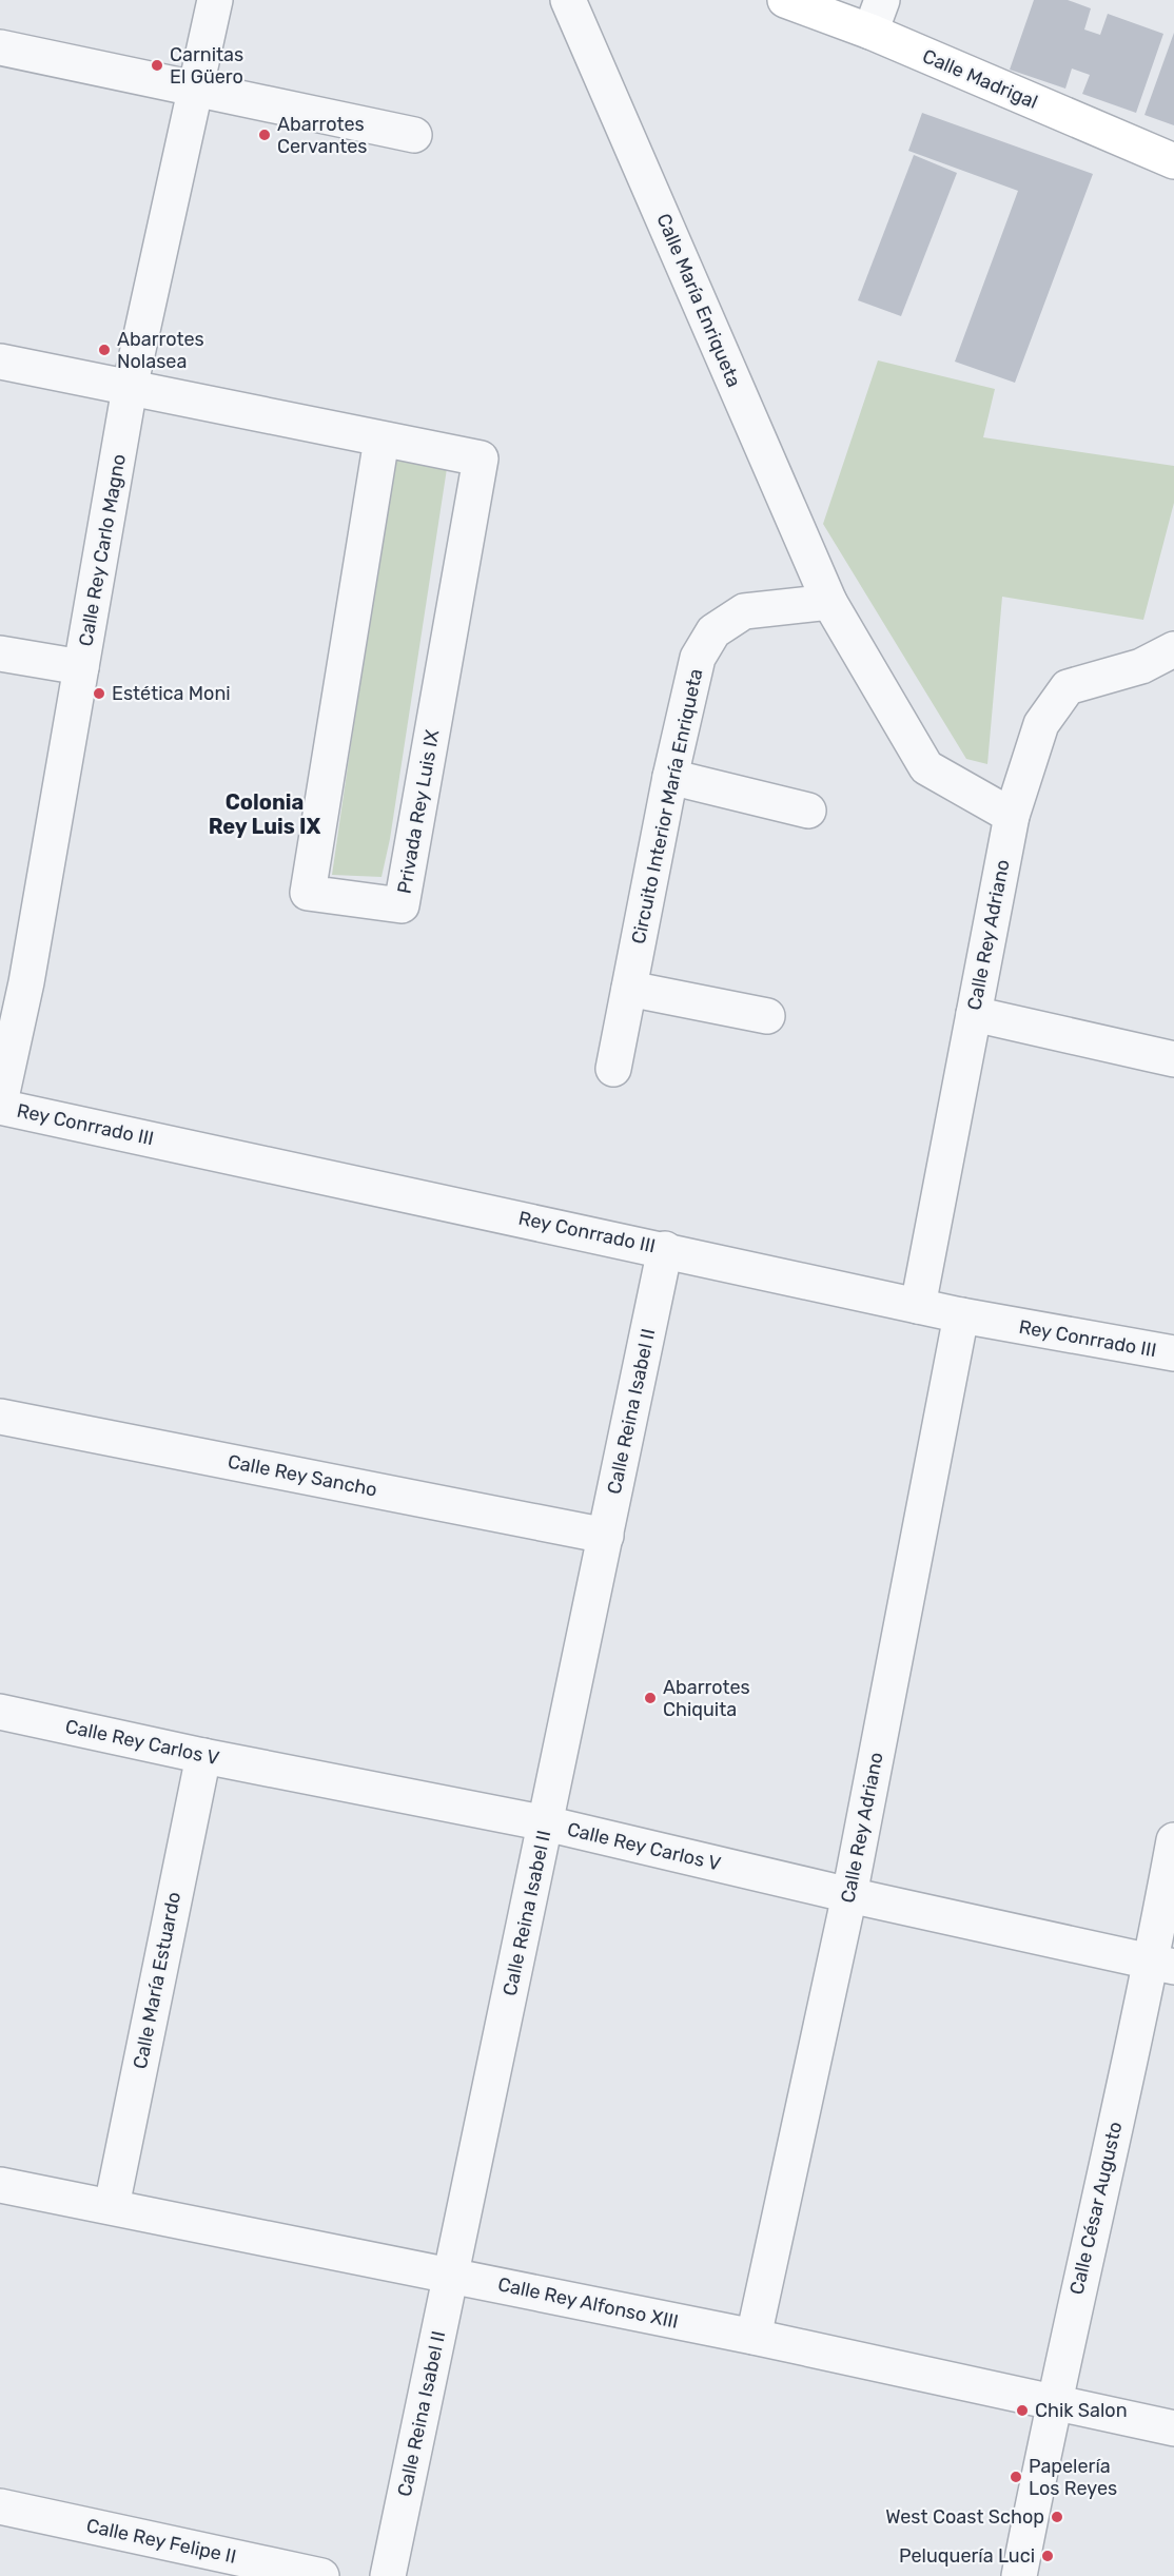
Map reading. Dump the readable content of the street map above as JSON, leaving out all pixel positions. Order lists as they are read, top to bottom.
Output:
{
  "streets": {
    "street": [
      "Calle Madrigal",
      "Calle María Enriqueta",
      "Calle Rey Carlo Magno",
      "Circuito Interior María Enriqueta",
      "Privada Rey Luis IX",
      "Calle Rey Adriano",
      "Rey Conrrado III",
      "Calle Reina Isabel II",
      "Calle Rey Sancho",
      "Calle Rey Carlos V",
      "Calle María Estuardo",
      "Calle César Augusto",
      "Calle Rey Alfonso XIII",
      "Calle Rey Felipe II"
    ]
  },
  "crossings": [
    ["Calle María Enriqueta", "Circuito Interior María Enriqueta"],
    ["Calle María Enriqueta", "Calle Rey Adriano"],
    ["Calle Rey Carlo Magno", "Privada Rey Luis IX"],
    ["Calle Rey Carlo Magno", "Rey Conrrado III"],
    ["Calle Rey Adriano", "Rey Conrrado III"],
    ["Calle Rey Adriano", "Calle Rey Carlos V"],
    ["Calle Rey Adriano", "Calle Rey Alfonso XIII"],
    ["Rey Conrrado III", "Calle Reina Isabel II"],
    ["Calle Reina Isabel II", "Calle Rey Sancho"],
    ["Calle Reina Isabel II", "Calle Rey Carlos V"],
    ["Calle Reina Isabel II", "Calle Rey Alfonso XIII"],
    ["Calle Rey Carlos V", "Calle María Estuardo"],
    ["Calle Rey Carlos V", "Calle César Augusto"],
    ["Calle María Estuardo", "Calle Rey Alfonso XIII"],
    ["Calle César Augusto", "Calle Rey Alfonso XIII"]
  ],
  "districts": ["Colonia Rey Luis IX"],
  "places": [
    "Carnitas El Güero",
    "Abarrotes Cervantes",
    "Abarrotes Nolasea",
    "Estética Moni",
    "Abarrotes Chiquita",
    "Chik Salon",
    "Papelería Los Reyes",
    "West Coast Schop",
    "Peluquería Luci"
  ]
}
